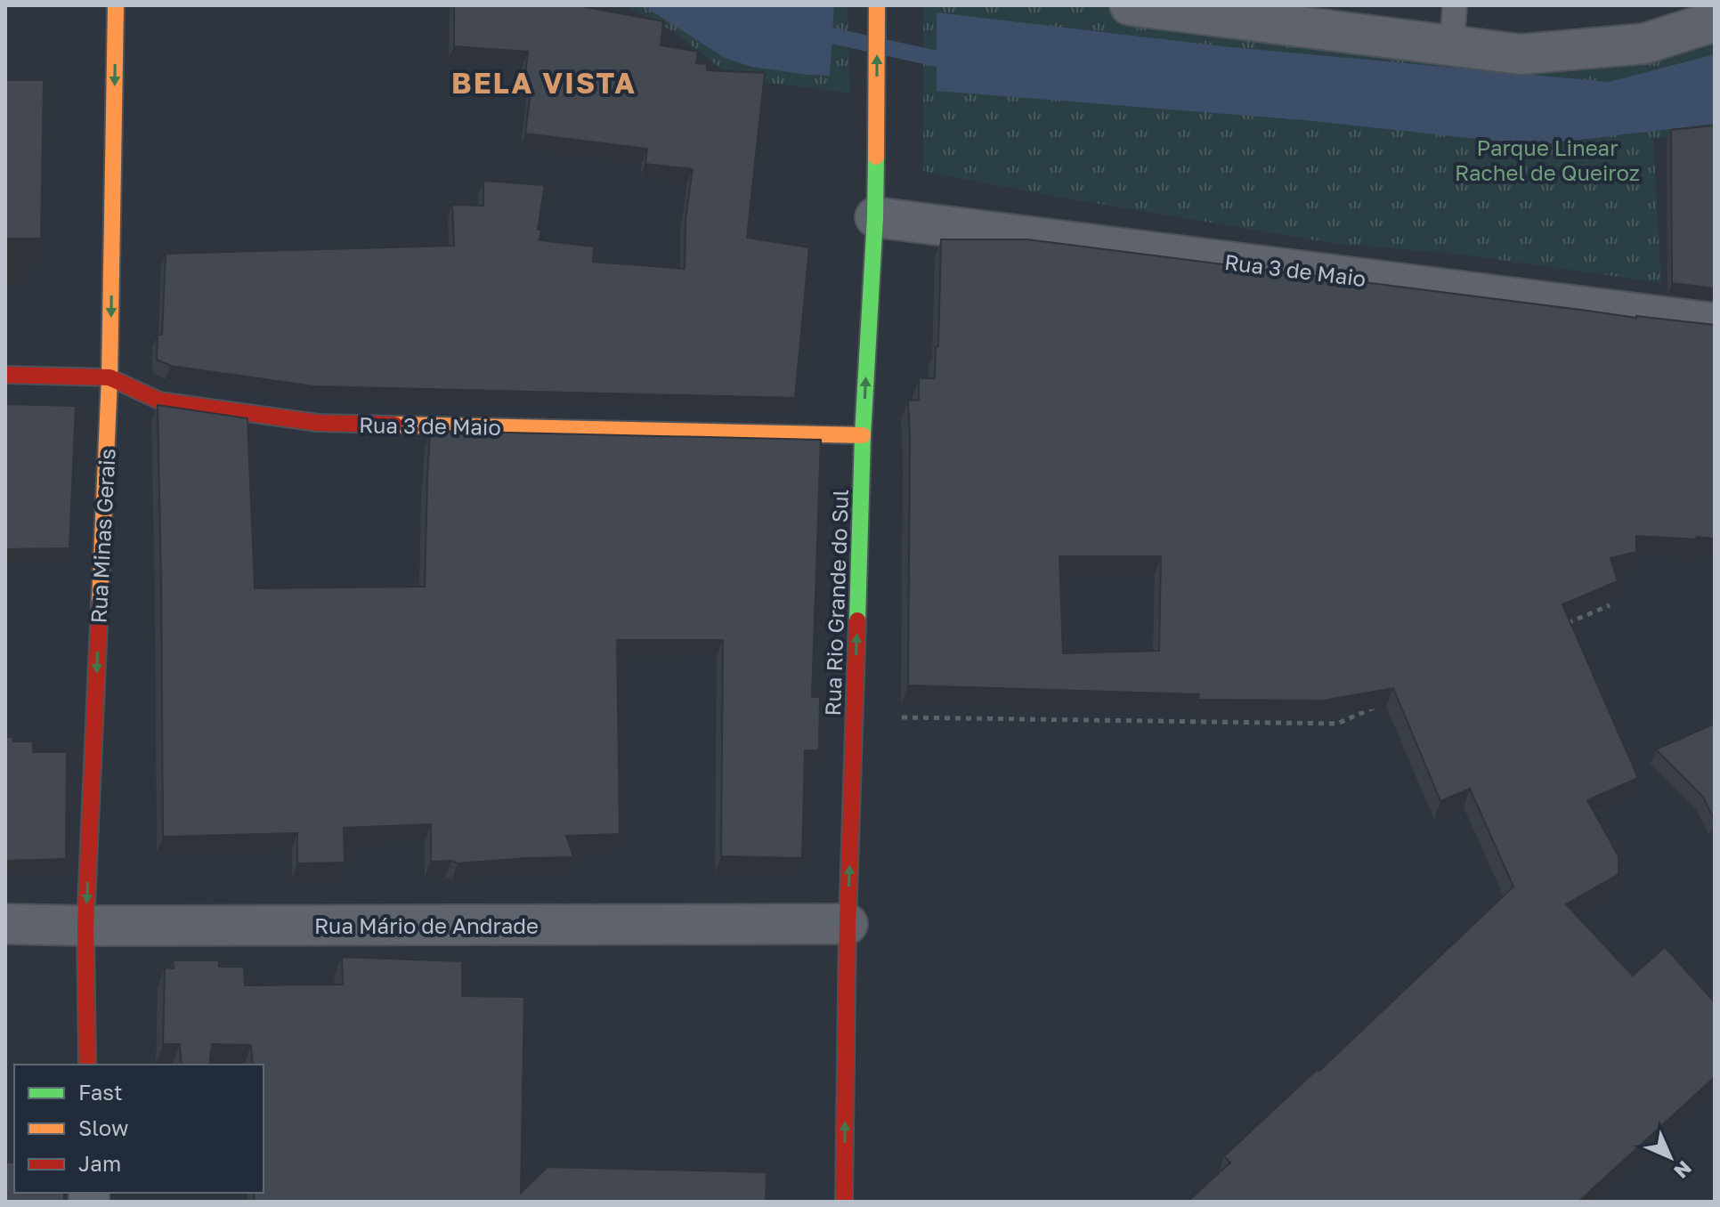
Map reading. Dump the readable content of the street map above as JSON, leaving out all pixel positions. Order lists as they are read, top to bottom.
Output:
{
  "streets": {
    "street": [
      "Rua 3 de Maio",
      "Rua Minas Gerais",
      "Rua Rio Grande do Sul",
      "Rua Mário de Andrade"
    ]
  },
  "crossings": [
    ["Rua 3 de Maio", "Rua Minas Gerais"],
    ["Rua 3 de Maio", "Rua Rio Grande do Sul"],
    ["Rua Minas Gerais", "Rua Mário de Andrade"],
    ["Rua Rio Grande do Sul", "Rua Mário de Andrade"]
  ],
  "one_way": ["Rua Minas Gerais", "Rua Rio Grande do Sul"],
  "districts": ["BELA VISTA"],
  "parks": ["Parque Linear Rachel de Queiroz"],
  "legend": ["Fast", "Slow", "Jam"],
  "north": "bottom right"
}
